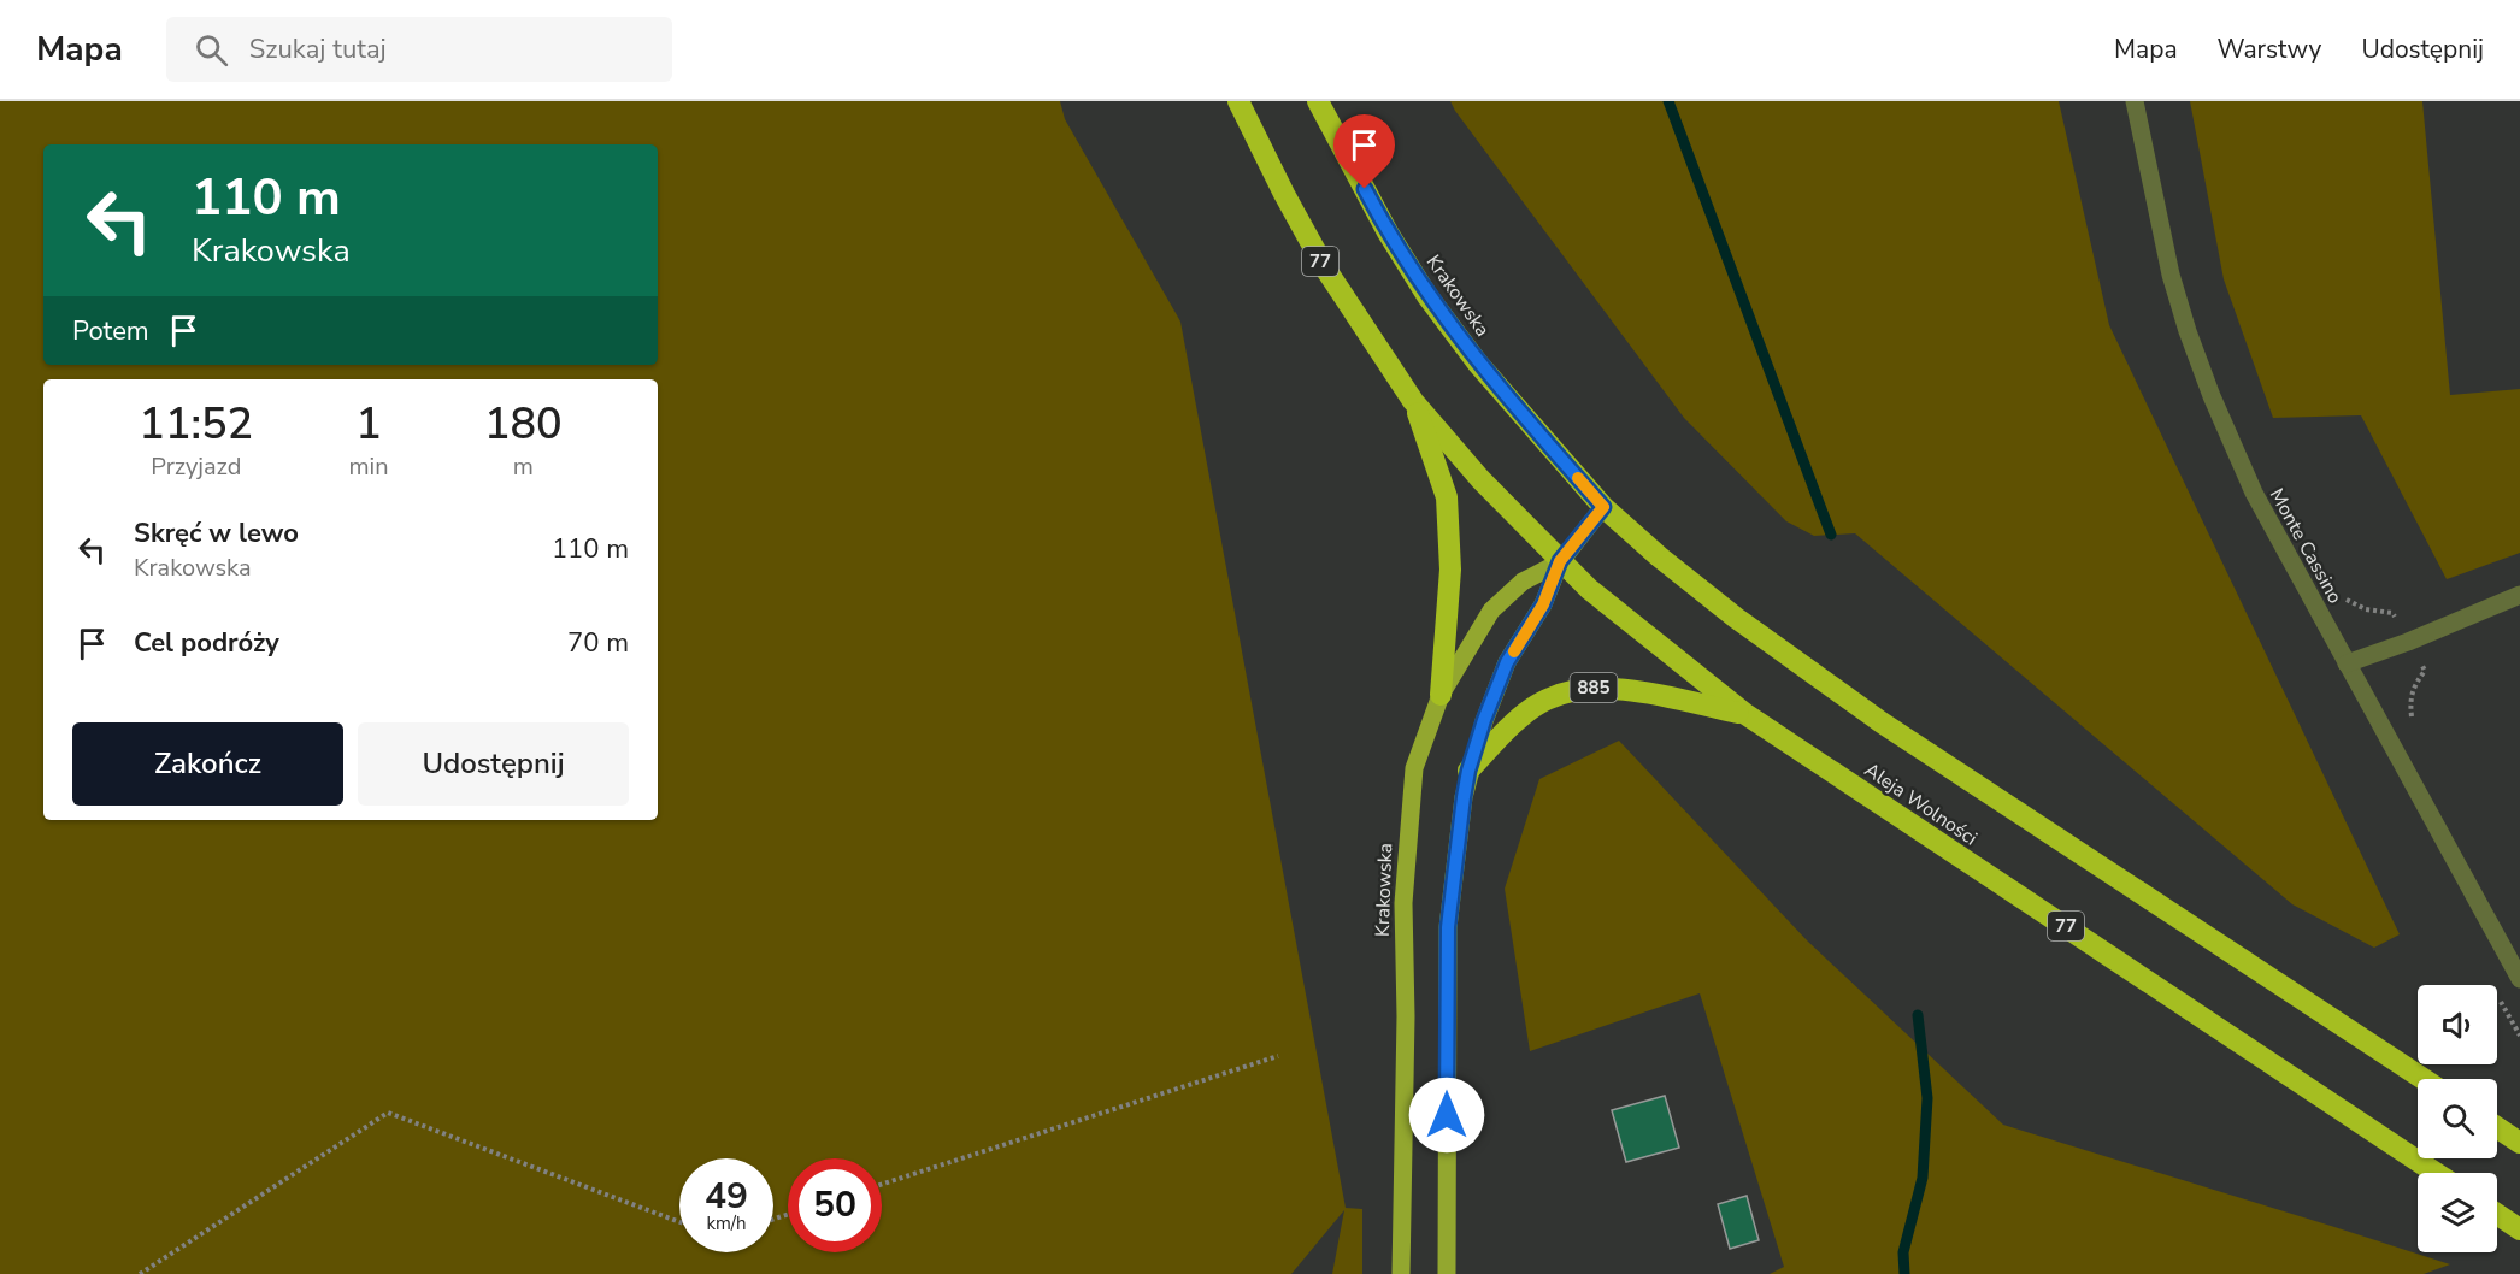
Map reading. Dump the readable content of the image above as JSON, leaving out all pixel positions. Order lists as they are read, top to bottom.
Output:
{
  "streets": {
    "highway": [
      "77",
      "Krakowska",
      "885",
      "Aleja Wolności"
    ],
    "street": ["Monte Cassino"]
  },
  "crossings": [
    ["77", "Aleja Wolności"],
    ["Krakowska", "885"],
    ["Krakowska", "Aleja Wolności"],
    ["885", "Aleja Wolności"]
  ],
  "page": {
    "header": "Mapa",
    "search": "Szukaj tutaj",
    "nav": ["Mapa", "Warstwy", "Udostępnij"],
    "turn": ["110 m", "Krakowska"],
    "then": "Potem",
    "eta": [
      "11:52",
      "Przyjazd",
      "1",
      "min",
      "180",
      "m"
    ],
    "list": [
      {
        "name": "Skręć w lewo",
        "note": "Krakowska",
        "value": "110 m"
      },
      {
        "name": "Cel podróży",
        "value": "70 m"
      }
    ],
    "buttons": ["Zakończ", "Udostępnij"],
    "speed": "49 km/h",
    "limit": "50"
  }
}
